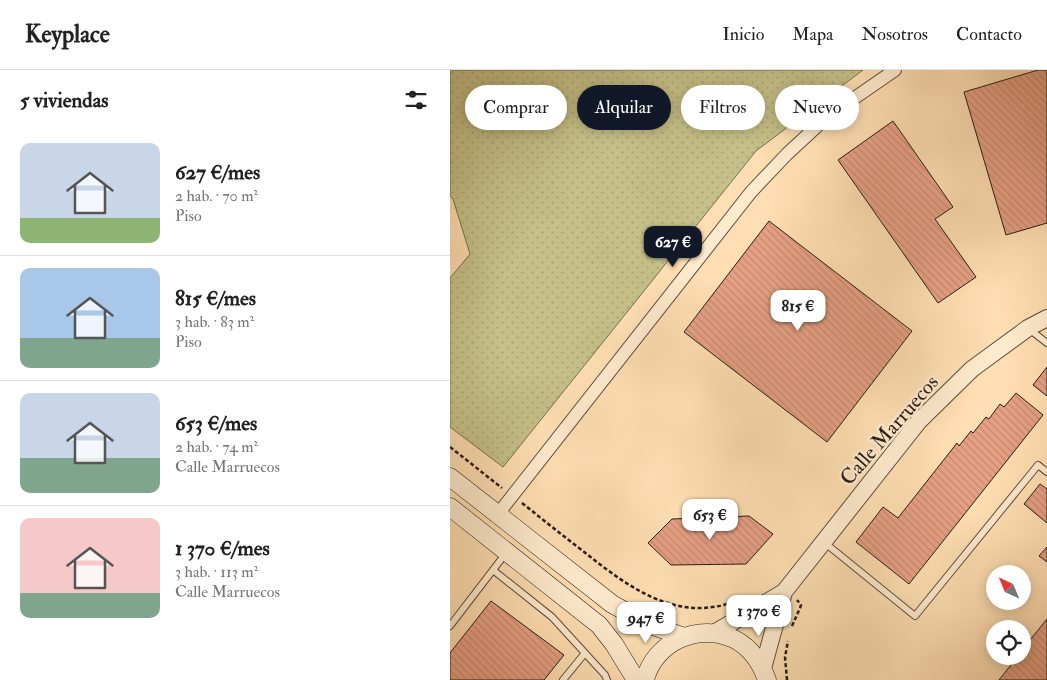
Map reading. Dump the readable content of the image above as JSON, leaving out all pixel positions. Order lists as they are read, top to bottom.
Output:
{
  "streets": {
    "street": ["Calle Marruecos"]
  },
  "north": "top left",
  "page": {
    "header": "Keyplace",
    "nav": [
      "Inicio",
      "Mapa",
      "Nosotros",
      "Contacto"
    ],
    "heading": "5 viviendas",
    "chip": [
      "Comprar",
      "Alquilar",
      "Filtros",
      "Nuevo"
    ],
    "list": [
      {
        "name": "627 €/mes",
        "note": "2 hab. · 70 m² · Piso"
      },
      {
        "name": "815 €/mes",
        "note": "3 hab. · 83 m² · Piso"
      },
      {
        "name": "653 €/mes",
        "note": "2 hab. · 74 m² · Calle Marruecos"
      },
      {
        "name": "1 370 €/mes",
        "note": "3 hab. · 113 m² · Calle Marruecos"
      }
    ],
    "price": [
      "627 €",
      "815 €",
      "653 €",
      "1 370 €",
      "947 €"
    ]
  }
}
